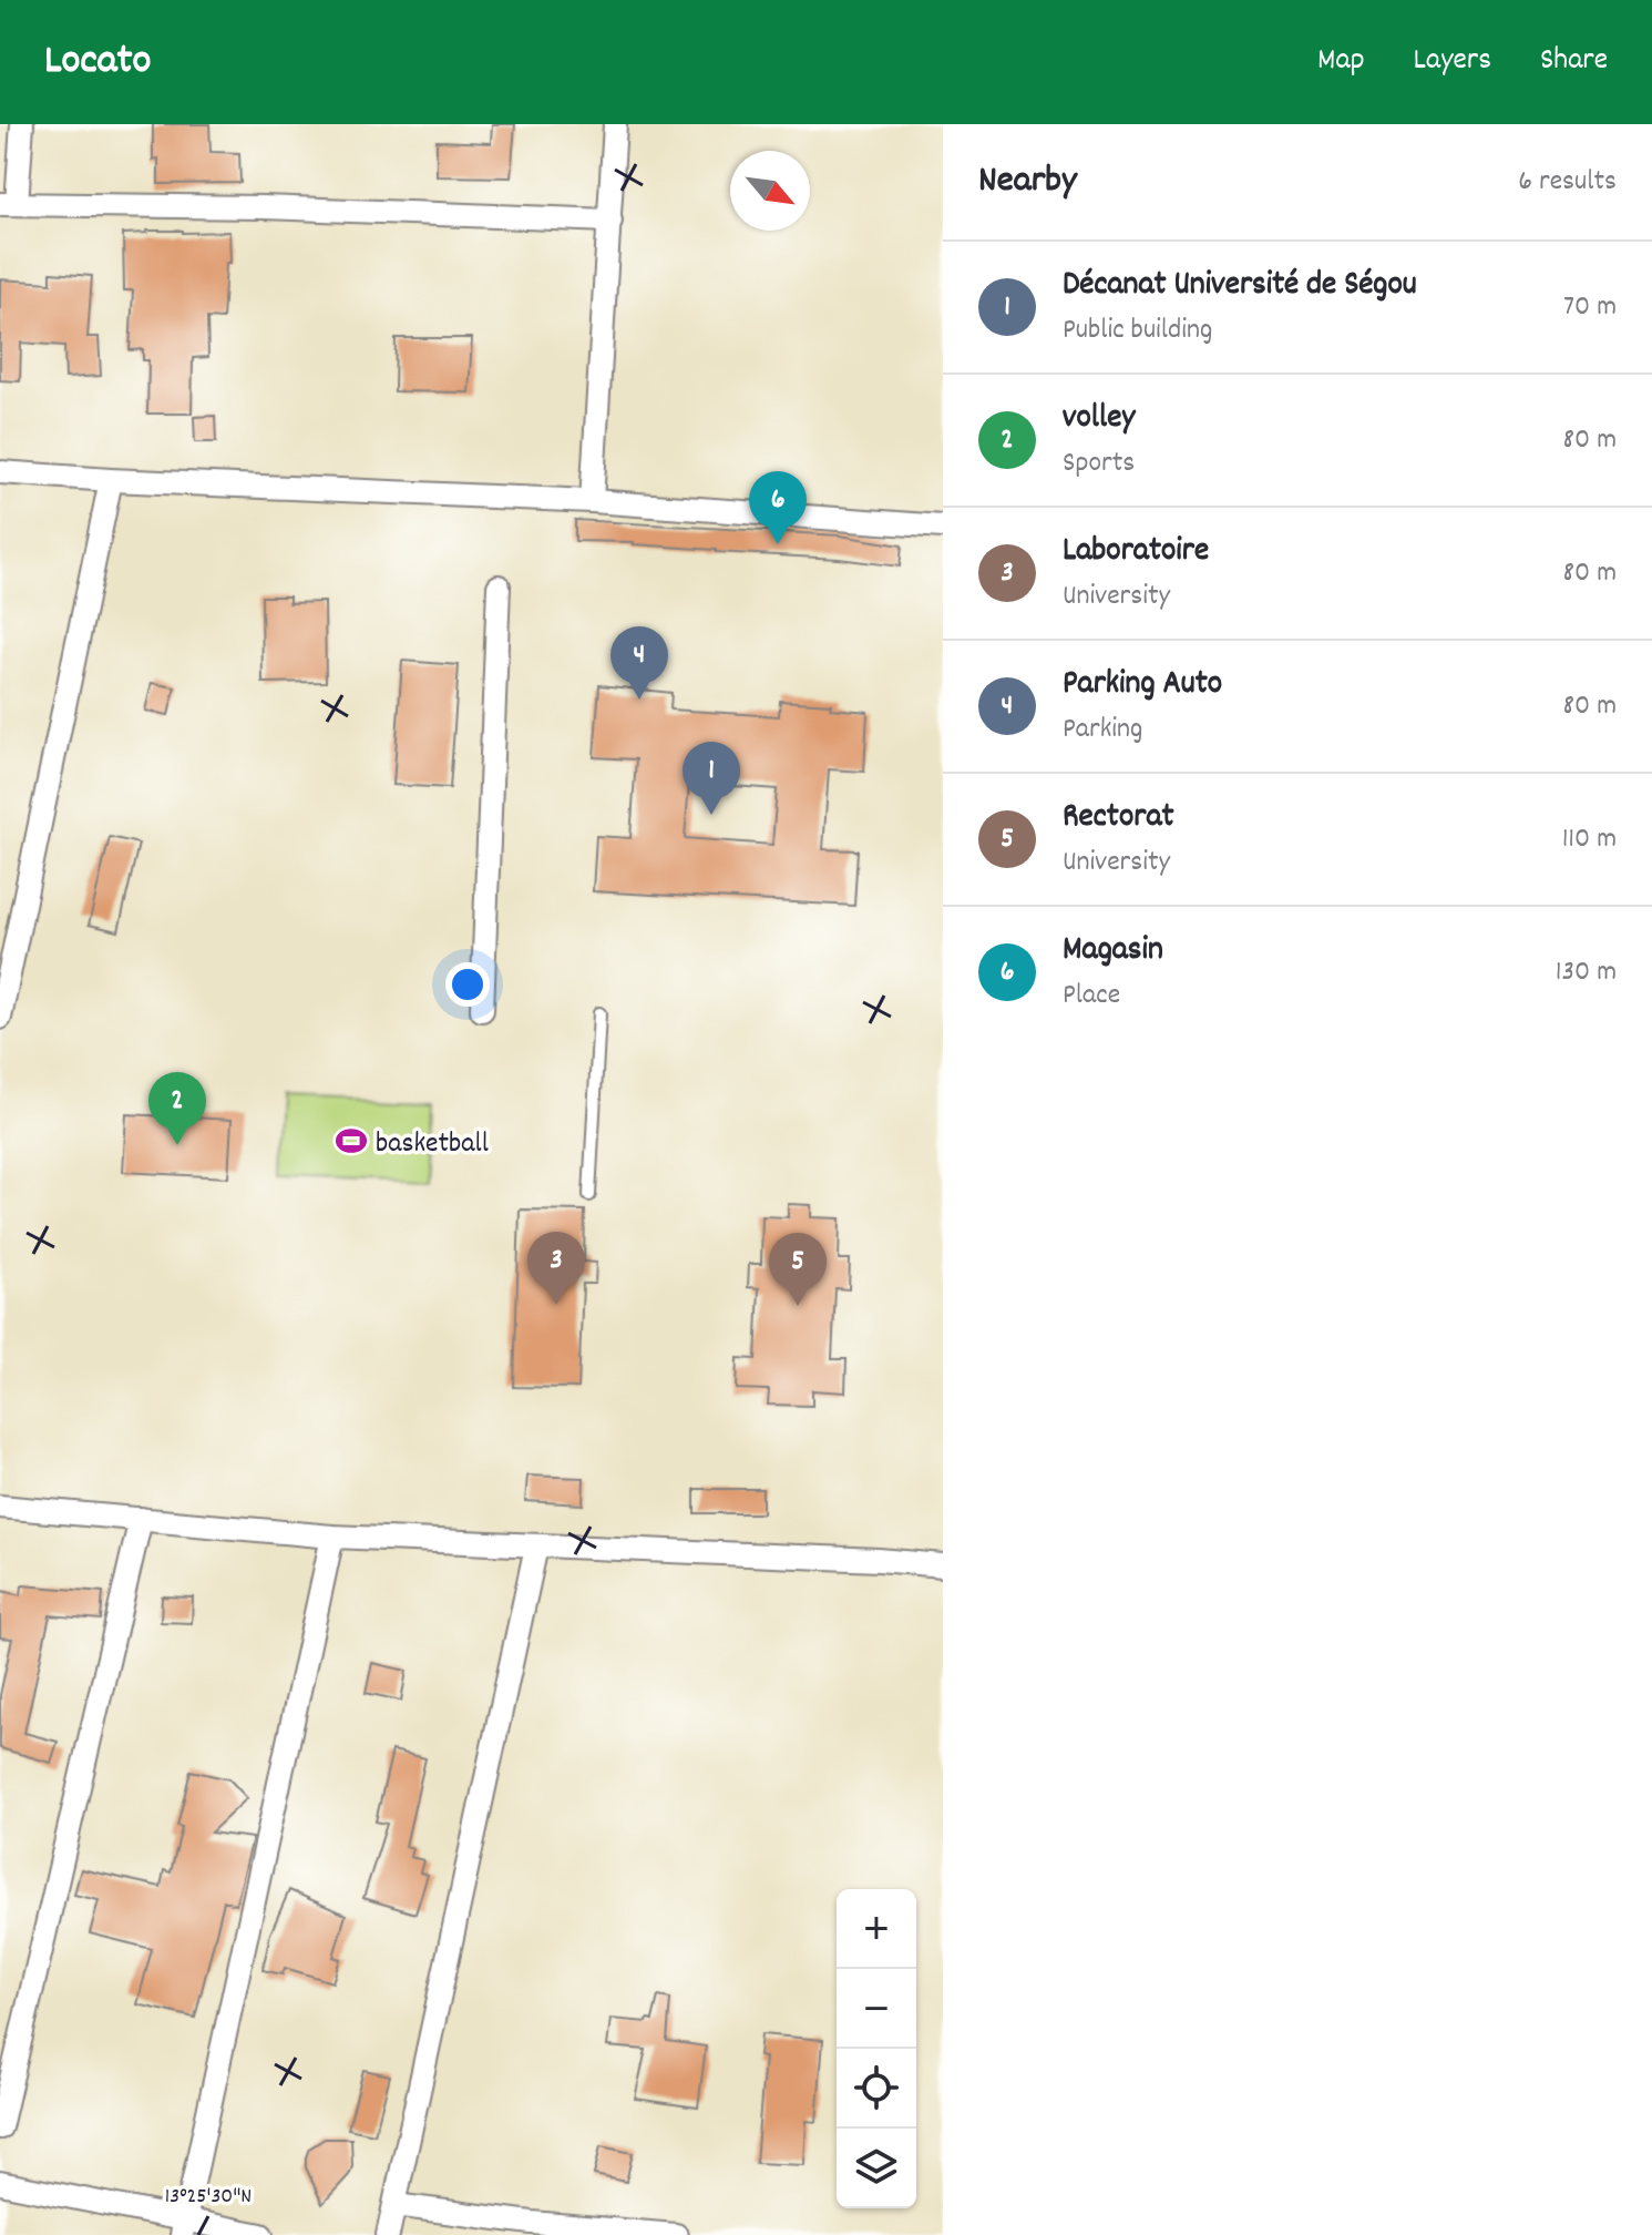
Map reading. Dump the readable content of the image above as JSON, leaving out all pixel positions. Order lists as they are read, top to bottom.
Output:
{
  "places": {
    "sports": ["basketball"]
  },
  "north": "bottom right",
  "page": {
    "header": "Locato",
    "nav": ["Map", "Layers", "Share"],
    "heading": ["Nearby", "6 results"],
    "list": [
      {
        "mark": "1",
        "name": "Décanat Université de Ségou",
        "note": "Public building",
        "value": "70 m"
      },
      {
        "mark": "2",
        "name": "volley",
        "note": "Sports",
        "value": "80 m"
      },
      {
        "mark": "3",
        "name": "Laboratoire",
        "note": "University",
        "value": "80 m"
      },
      {
        "mark": "4",
        "name": "Parking Auto",
        "note": "Parking",
        "value": "80 m"
      },
      {
        "mark": "5",
        "name": "Rectorat",
        "note": "University",
        "value": "110 m"
      },
      {
        "mark": "6",
        "name": "Magasin",
        "note": "Place",
        "value": "130 m"
      }
    ],
    "pins": [
      "6",
      "4",
      "1",
      "2",
      "3",
      "5"
    ],
    "map_buttons": ["+", "−"]
  },
  "coordinates": ["13°25'30\"N"]
}
